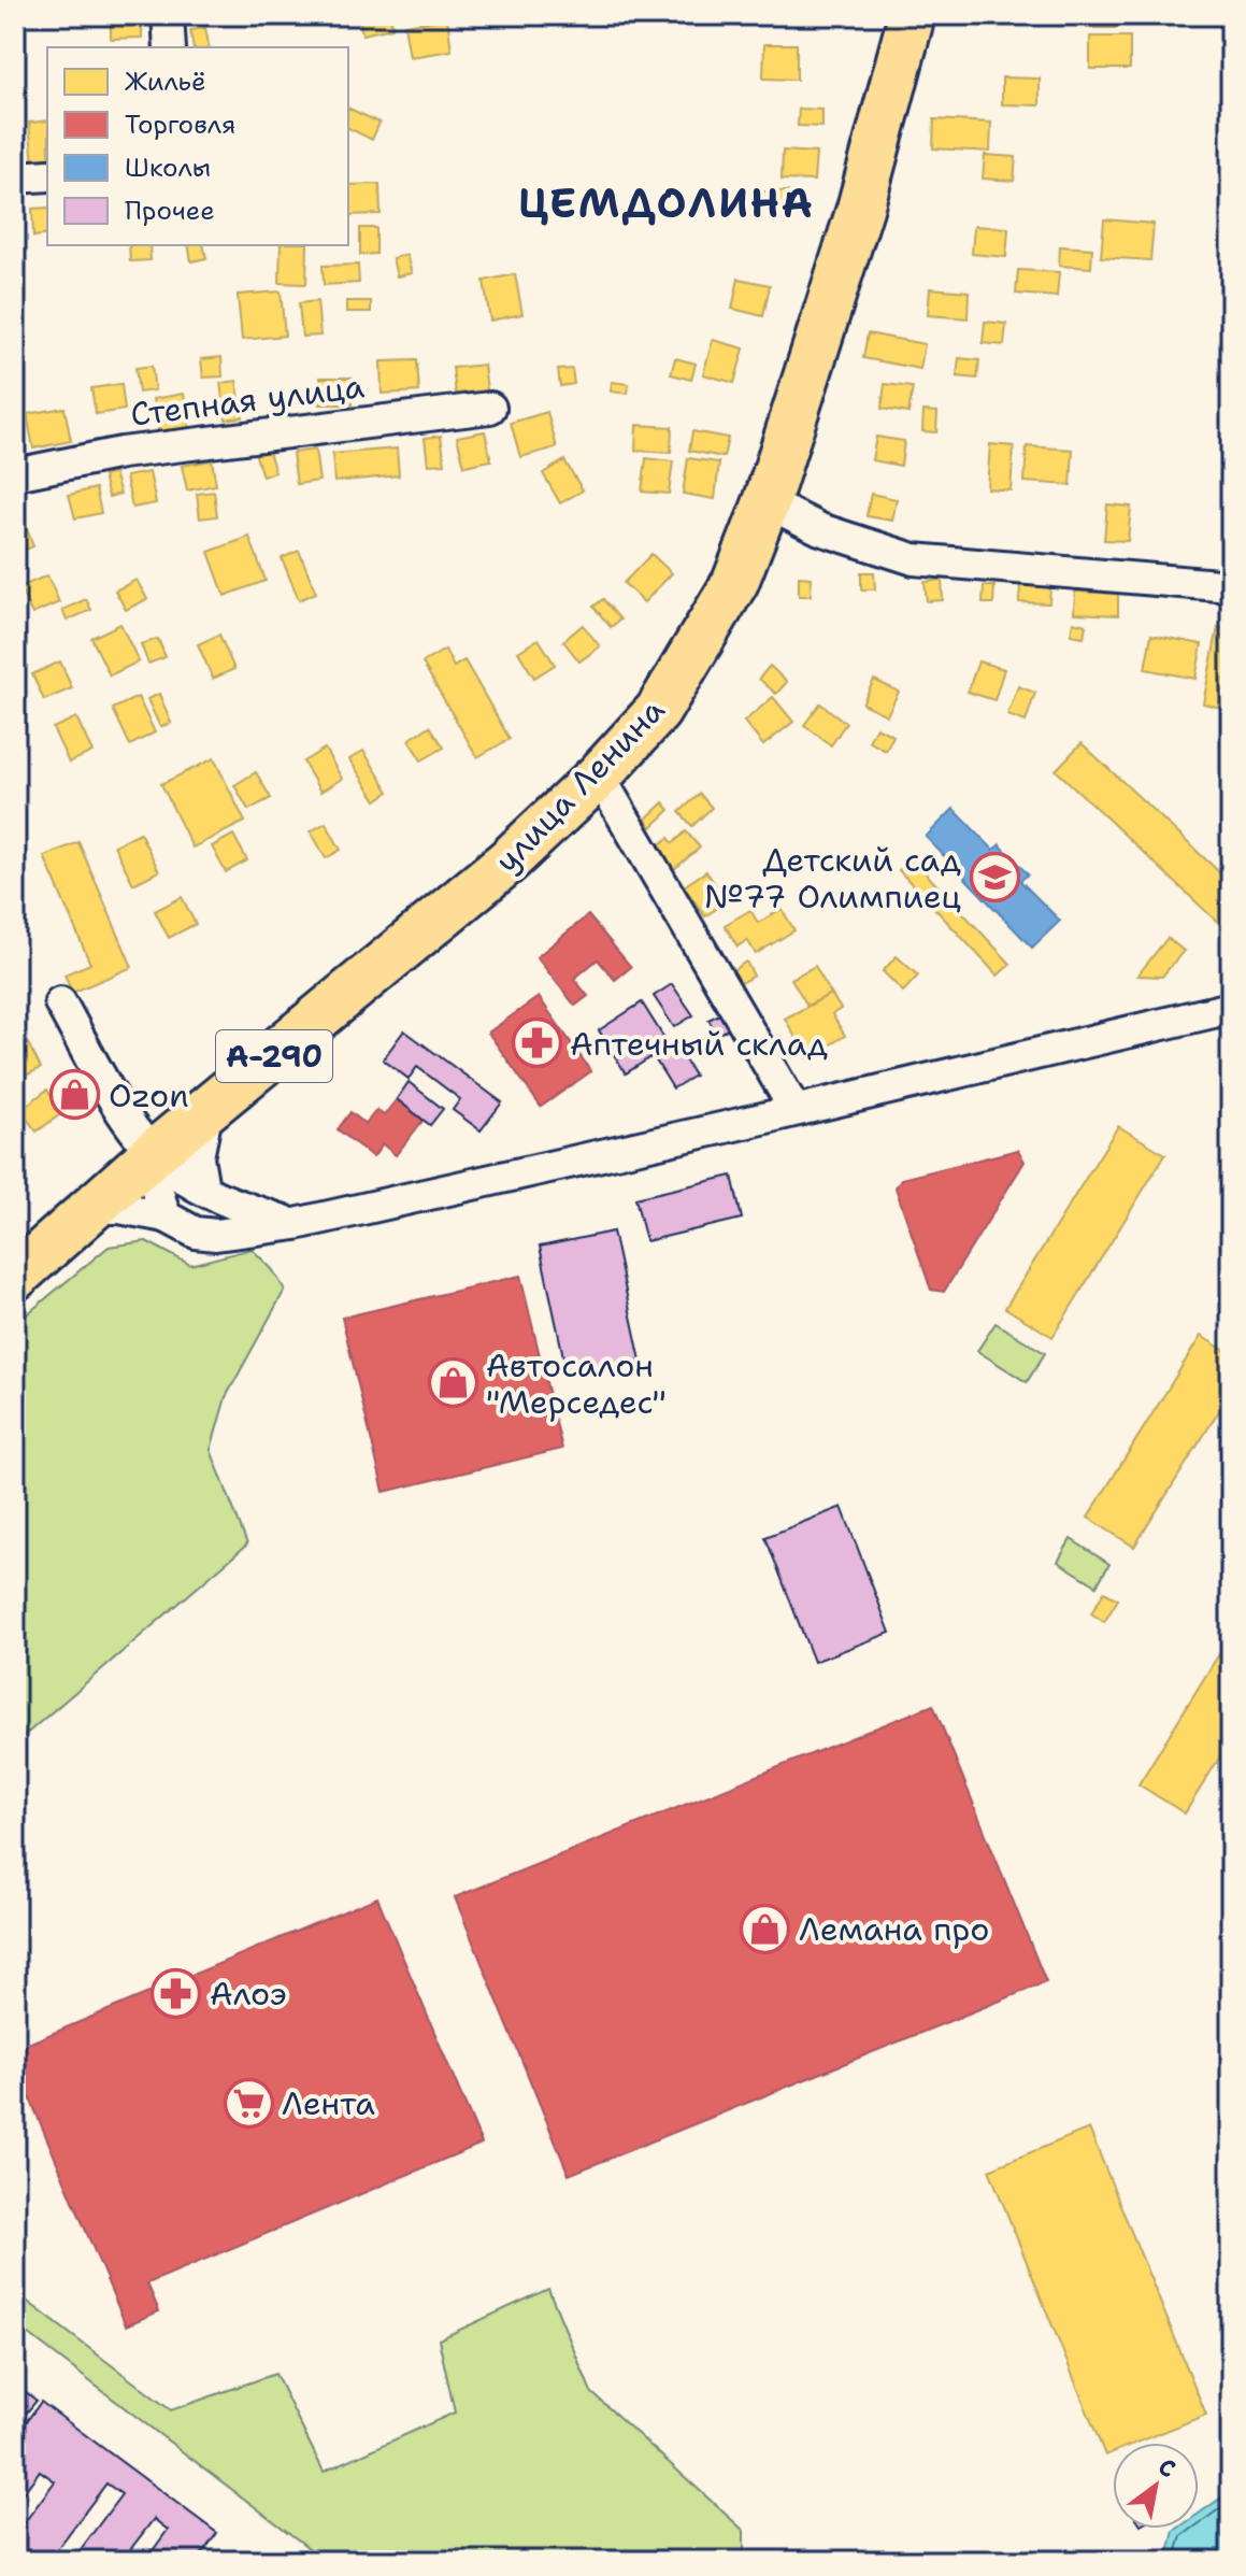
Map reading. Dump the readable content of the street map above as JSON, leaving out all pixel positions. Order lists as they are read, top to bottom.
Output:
{
  "streets": {
    "highway": ["улица Ленина", "А-290"],
    "street": ["Степная улица"]
  },
  "districts": ["ЦЕМДОЛИНА"],
  "places": {
    "school or university": ["Детский сад №77 Олимпиец"],
    "pharmacy": ["Аптечный склад", "Алоэ"],
    "shop": ["Ozon", "Автосалон \"Мерседес\"", "Лемана про"],
    "supermarket": ["Лента"]
  },
  "legend": [
    "Жильё",
    "Торговля",
    "Школы",
    "Прочее"
  ],
  "north": "top right"
}
